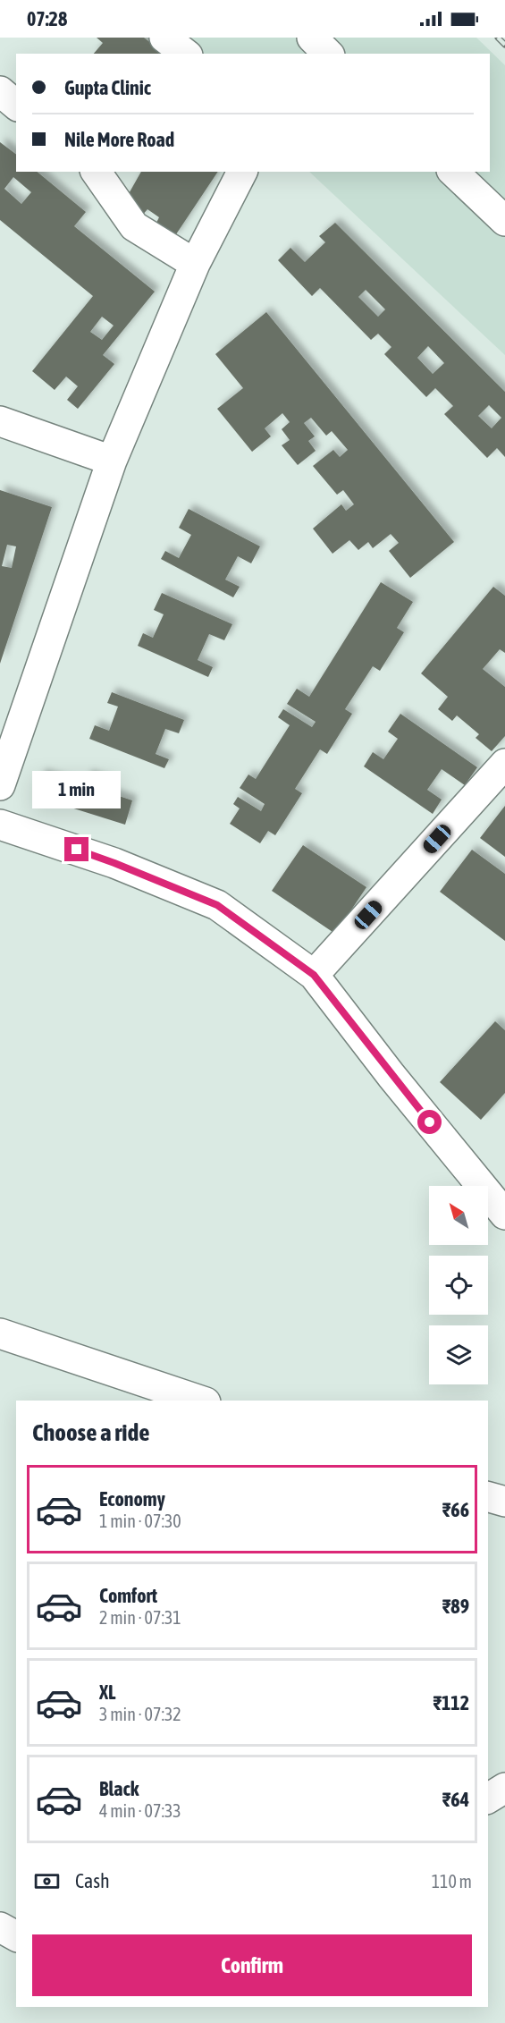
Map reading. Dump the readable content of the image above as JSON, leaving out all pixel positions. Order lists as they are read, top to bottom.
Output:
{
  "north": "top left",
  "page": {
    "status": "07:28",
    "banner": ["Gupta Clinic", "Nile More Road"],
    "bubble": "1 min",
    "heading": "Choose a ride",
    "list": [
      {
        "name": "Economy",
        "note": "1 min · 07:30",
        "value": "₹66"
      },
      {
        "name": "Comfort",
        "note": "2 min · 07:31",
        "value": "₹89"
      },
      {
        "name": "XL",
        "note": "3 min · 07:32",
        "value": "₹112"
      },
      {
        "name": "Black",
        "note": "4 min · 07:33",
        "value": "₹64"
      }
    ],
    "pay": ["Cash", "110 m"],
    "buttons": "Confirm"
  }
}
